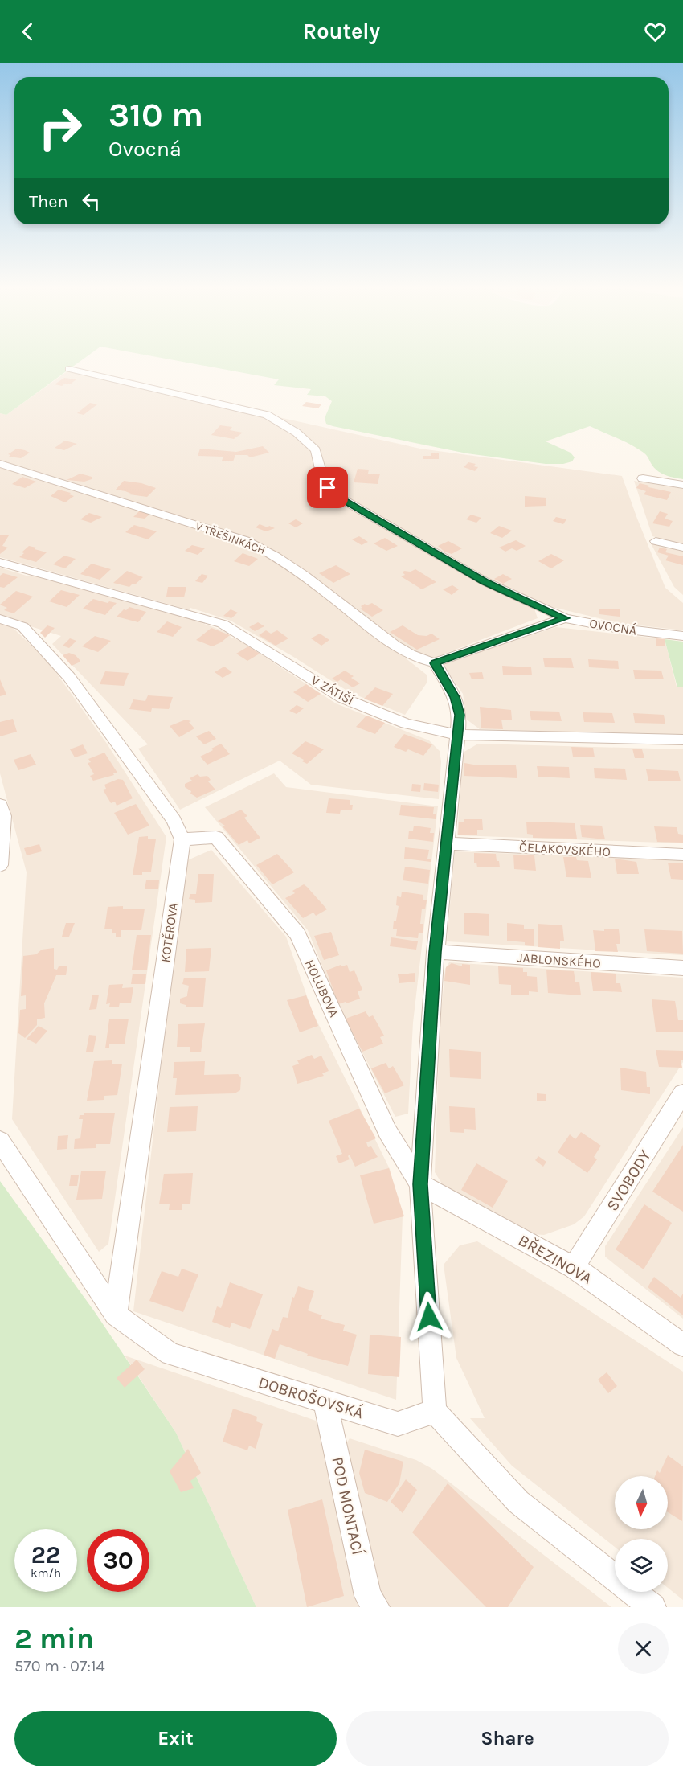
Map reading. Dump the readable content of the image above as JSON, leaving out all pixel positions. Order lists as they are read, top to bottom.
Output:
{
  "streets": {
    "street": [
      "V TŘEŠINKÁCH",
      "OVOCNÁ",
      "V ZÁTIŠÍ",
      "ČELAKOVSKÉHO",
      "KOTĚROVA",
      "JABLONSKÉHO",
      "HOLUBOVA",
      "SVOBODY",
      "BŘEZINOVA",
      "DOBROŠOVSKÁ",
      "POD MONTACÍ"
    ]
  },
  "crossings": [
    ["KOTĚROVA", "HOLUBOVA"],
    ["KOTĚROVA", "DOBROŠOVSKÁ"],
    ["HOLUBOVA", "BŘEZINOVA"],
    ["SVOBODY", "BŘEZINOVA"],
    ["DOBROŠOVSKÁ", "POD MONTACÍ"]
  ],
  "north": "bottom",
  "page": {
    "header": "Routely",
    "turn": ["310 m", "Ovocná"],
    "then": "Then",
    "speed": "22 km/h",
    "limit": "30",
    "heading": ["2 min", "570 m · 07:14"],
    "buttons": ["Exit", "Share"]
  }
}
